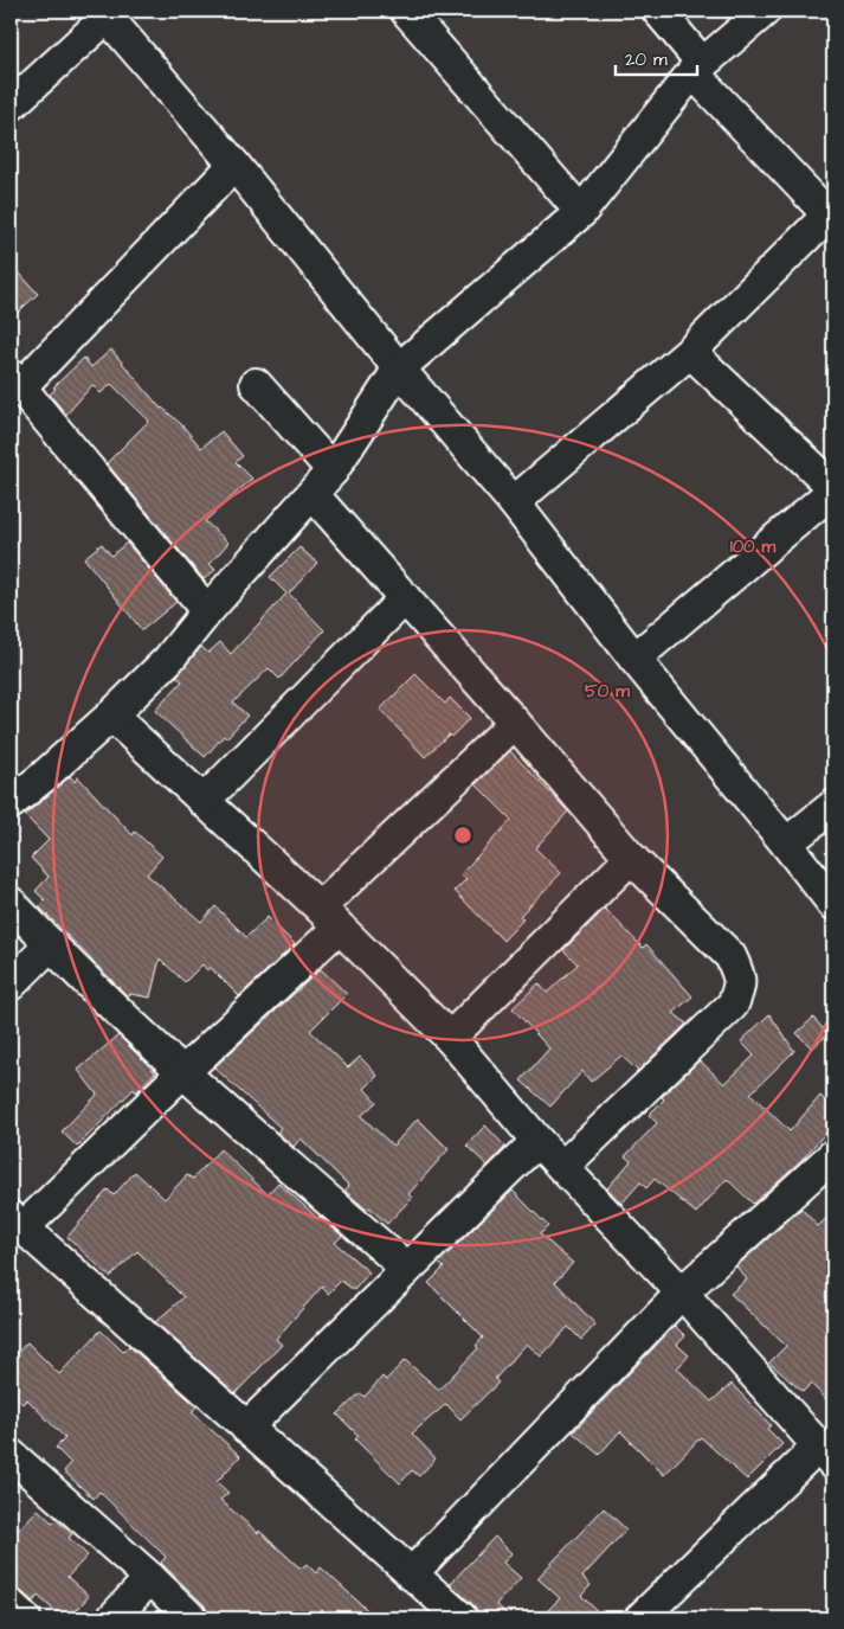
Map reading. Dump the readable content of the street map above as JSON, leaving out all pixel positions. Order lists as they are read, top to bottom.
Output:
{
  "scale_bar": "20 m",
  "rings": ["100 m", "50 m"]
}
